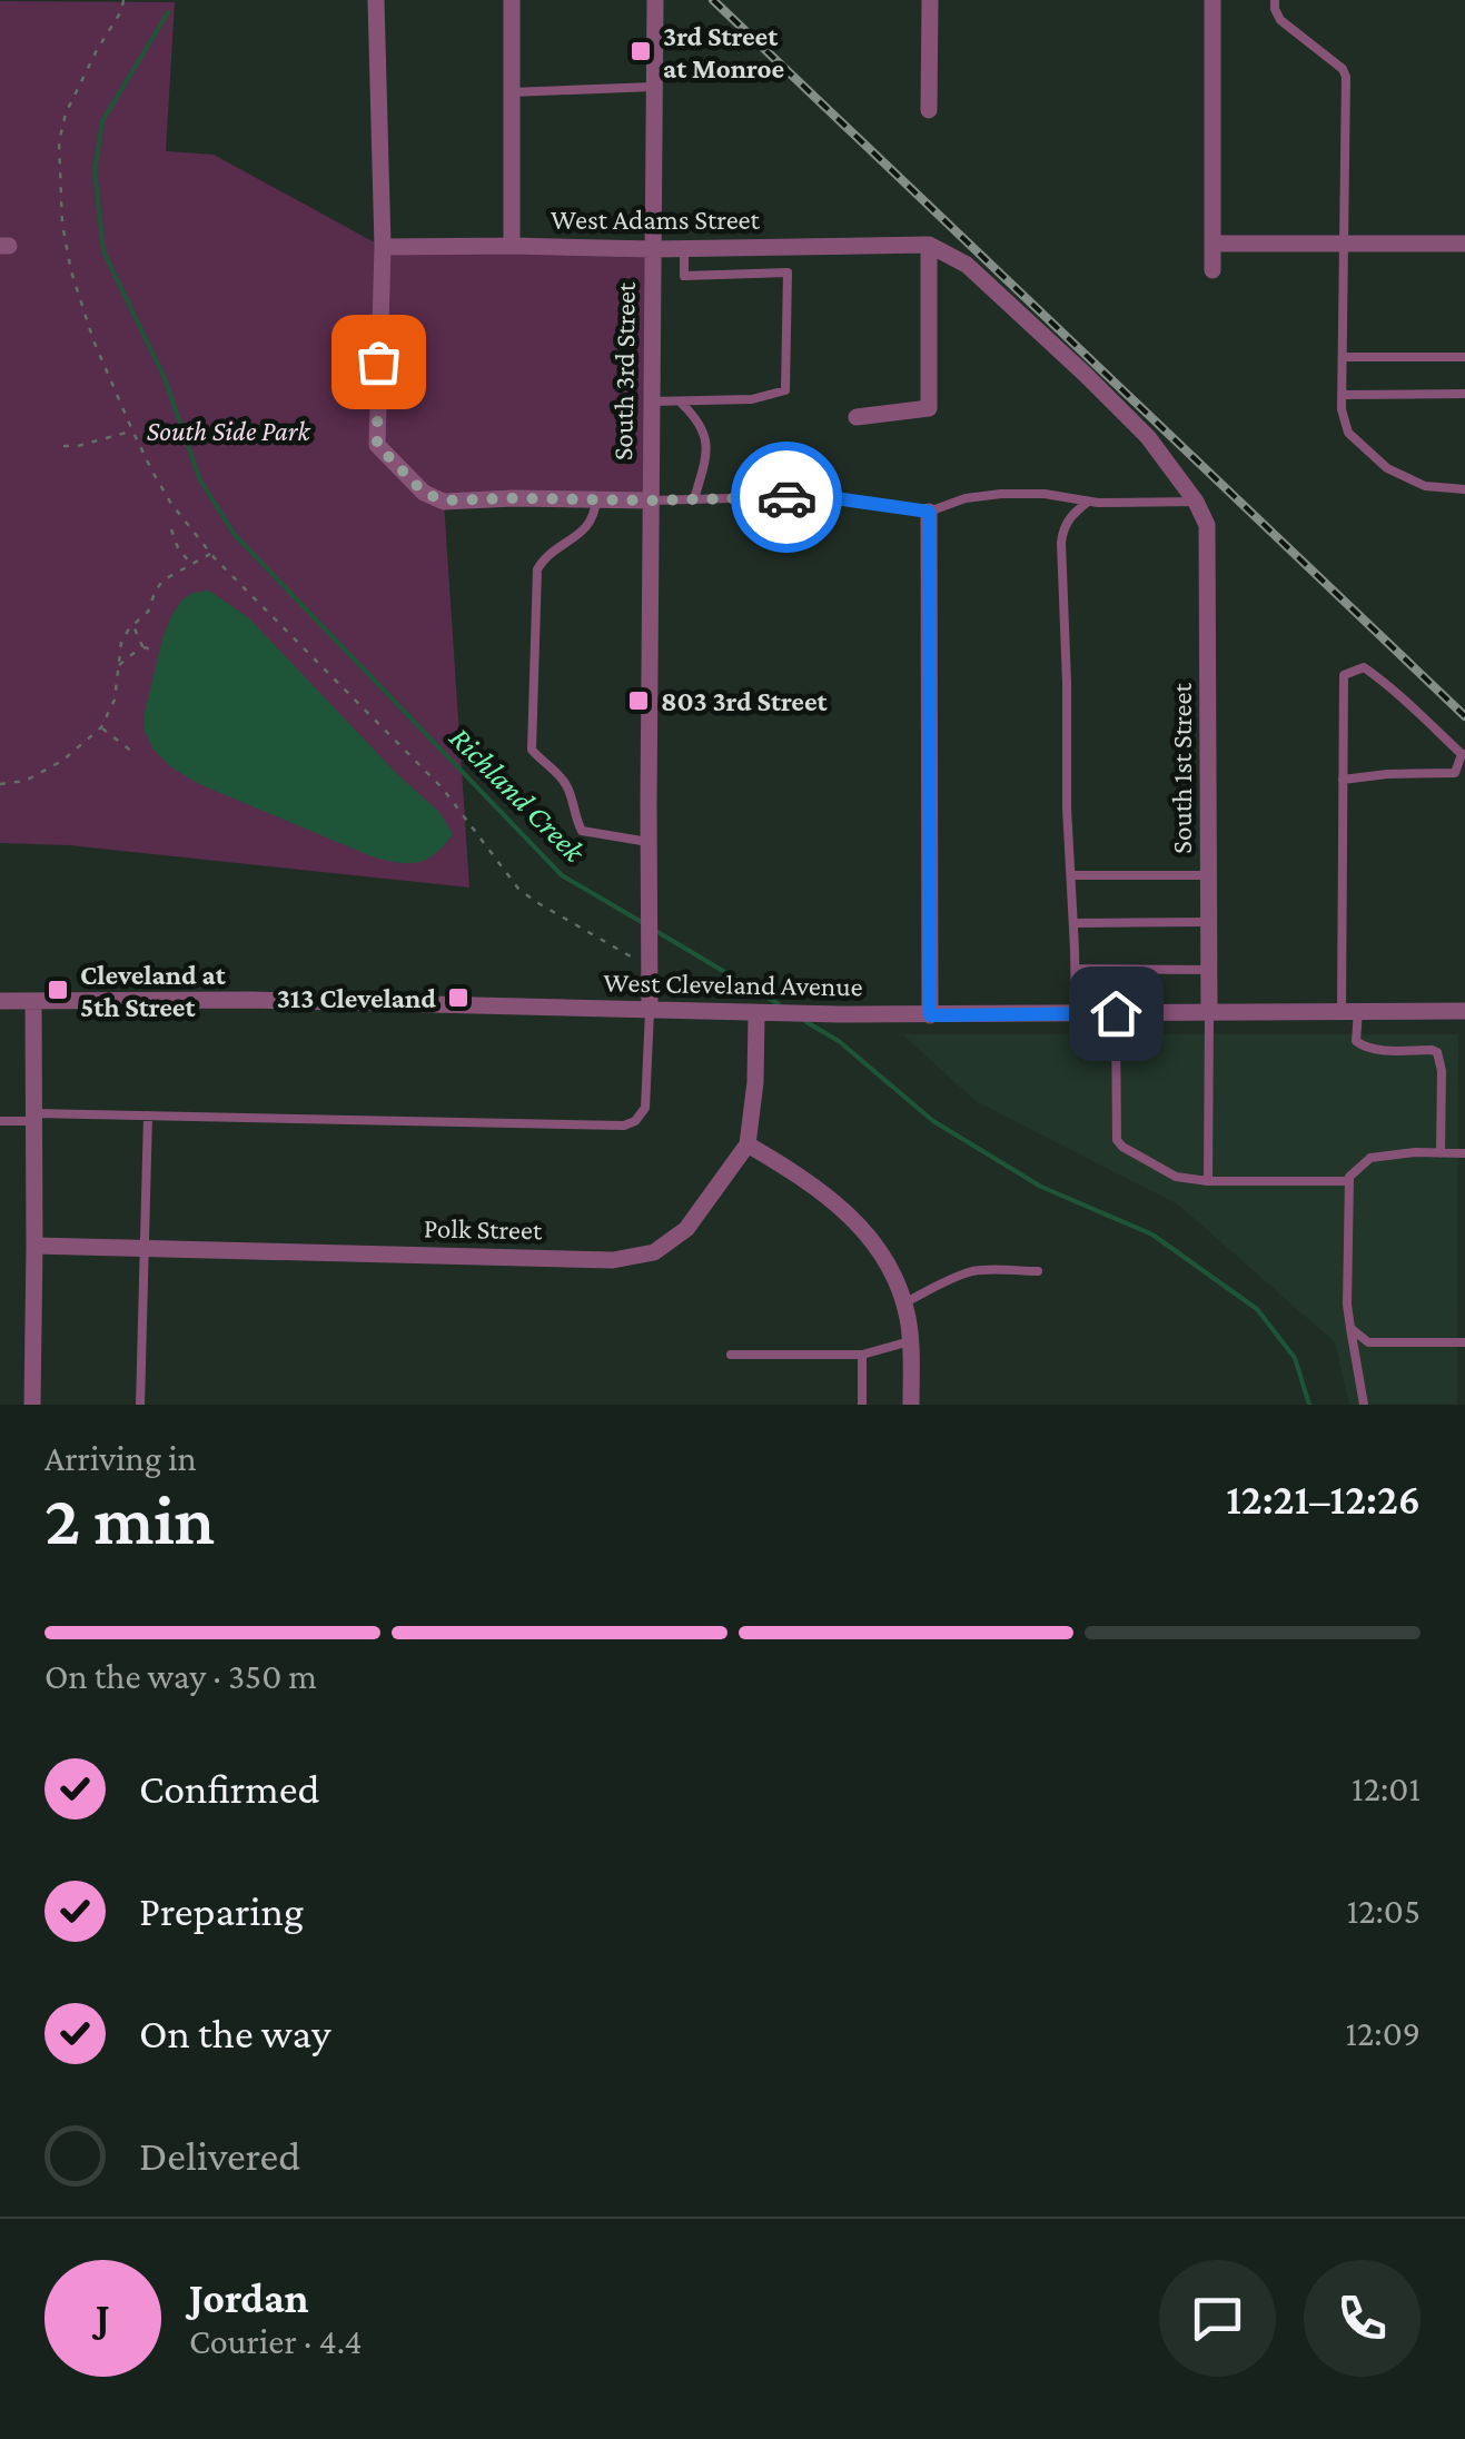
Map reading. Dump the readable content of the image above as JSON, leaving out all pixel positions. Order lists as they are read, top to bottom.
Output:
{
  "streets": {
    "street": [
      "West Adams Street",
      "South 3rd Street",
      "South 1st Street",
      "West Cleveland Avenue",
      "Polk Street"
    ]
  },
  "crossings": [
    ["West Adams Street", "South 3rd Street"],
    ["South 3rd Street", "West Cleveland Avenue"],
    ["South 1st Street", "West Cleveland Avenue"],
    ["West Cleveland Avenue", "Polk Street"]
  ],
  "water": ["Richland Creek"],
  "parks": ["South Side Park"],
  "places": {
    "transit": [
      "3rd Street at Monroe",
      "803 3rd Street",
      "Cleveland at 5th Street",
      "313 Cleveland"
    ]
  },
  "page": {
    "heading": ["2 min", "Arriving in", "12:21–12:26"],
    "panel": ["Jordan", "Courier · 4.4"],
    "bar": "On the way · 350 m",
    "list": [
      ["Confirmed", "12:01"],
      ["Preparing", "12:05"],
      ["On the way", "12:09"],
      "Delivered"
    ],
    "round": "J"
  }
}
